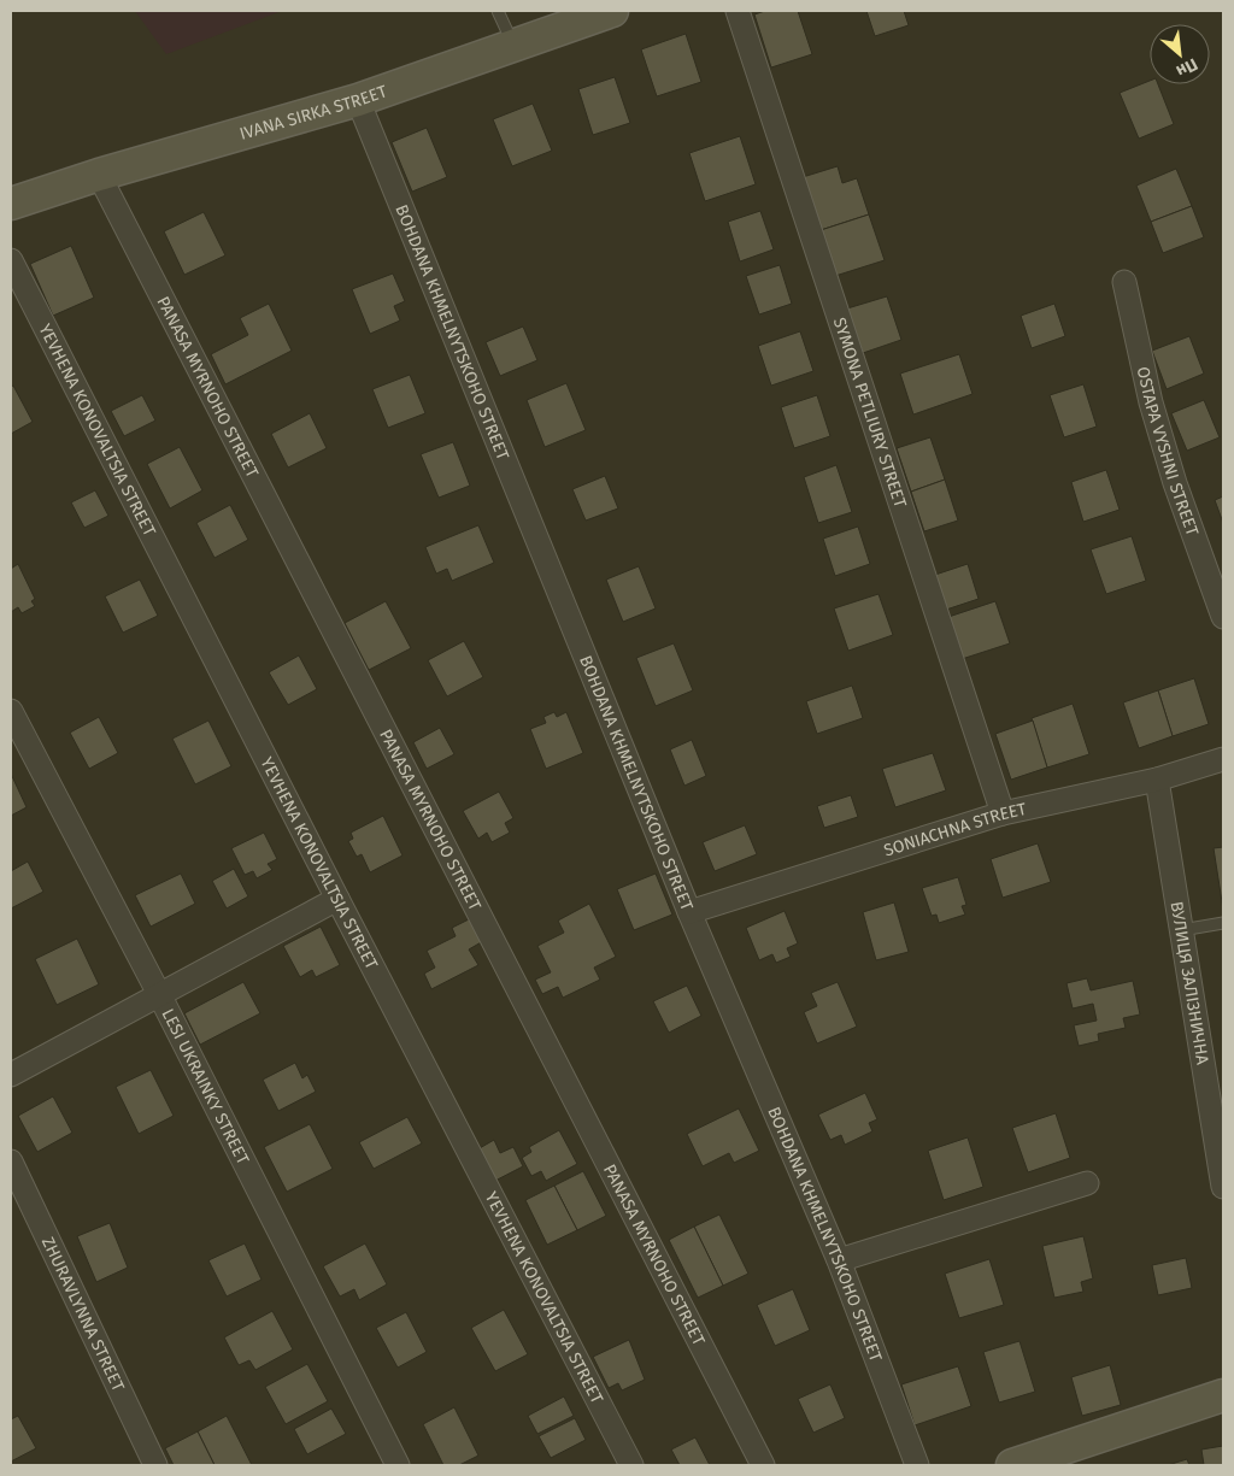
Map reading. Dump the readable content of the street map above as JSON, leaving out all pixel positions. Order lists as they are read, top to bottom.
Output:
{
  "streets": {
    "street": [
      "IVANA SIRKA STREET",
      "BOHDANA KHMELNYTSKOHO STREET",
      "PANASA MYRNOHO STREET",
      "SYMONA PETLIURY STREET",
      "YEVHENA KONOVALTSIA STREET",
      "OSTAPA VYSHNI STREET",
      "SONIACHNA STREET",
      "ВУЛИЦЯ ЗАЛІЗНИЧНА",
      "LESI UKRAINKY STREET",
      "ZHURAVLYNNA STREET"
    ]
  },
  "crossings": [
    ["IVANA SIRKA STREET", "BOHDANA KHMELNYTSKOHO STREET"],
    ["IVANA SIRKA STREET", "PANASA MYRNOHO STREET"],
    ["BOHDANA KHMELNYTSKOHO STREET", "SONIACHNA STREET"],
    ["SYMONA PETLIURY STREET", "SONIACHNA STREET"],
    ["SONIACHNA STREET", "ВУЛИЦЯ ЗАЛІЗНИЧНА"]
  ],
  "north": "bottom right"
}
